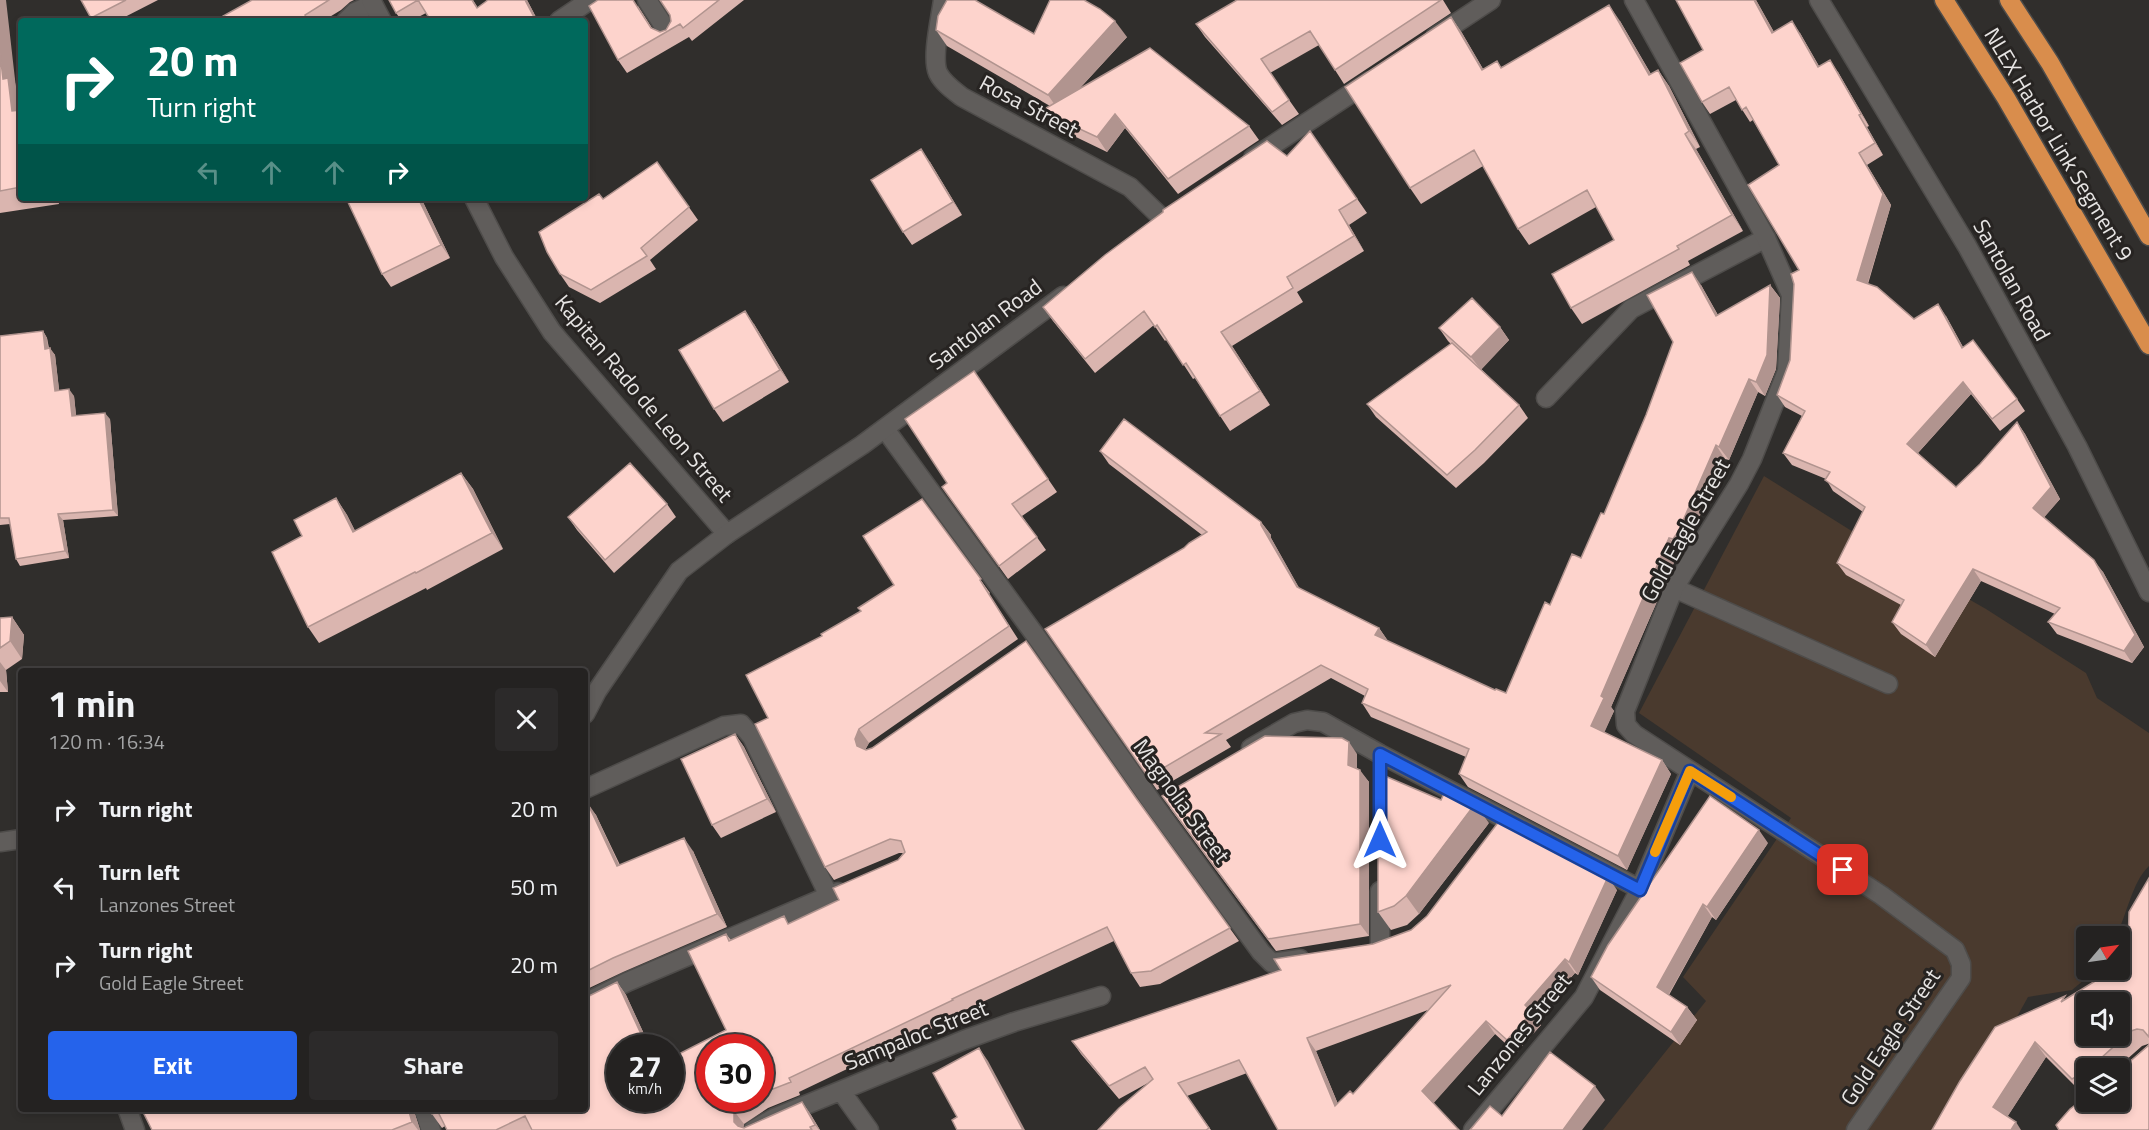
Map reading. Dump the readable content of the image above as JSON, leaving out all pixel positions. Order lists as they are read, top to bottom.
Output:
{
  "streets": {
    "highway": ["NLEX Harbor Link Segment 9"],
    "street": [
      "Rosa Street",
      "Santolan Road",
      "Kapitan Rado de Leon Street",
      "Gold Eagle Street",
      "Magnolia Street",
      "Lanzones Street",
      "Sampaloc Street"
    ]
  },
  "crossings": [
    ["Santolan Road", "Kapitan Rado de Leon Street"],
    ["Santolan Road", "Magnolia Street"],
    ["Gold Eagle Street", "Lanzones Street"]
  ],
  "north": "top right",
  "page": {
    "turn": ["20 m", "Turn right"],
    "heading": ["1 min", "120 m · 16:34"],
    "list": [
      {
        "name": "Turn right",
        "value": "20 m"
      },
      {
        "name": "Turn left",
        "note": "Lanzones Street",
        "value": "50 m"
      },
      {
        "name": "Turn right",
        "note": "Gold Eagle Street",
        "value": "20 m"
      }
    ],
    "buttons": ["Exit", "Share"],
    "speed": "27 km/h",
    "limit": "30"
  }
}
